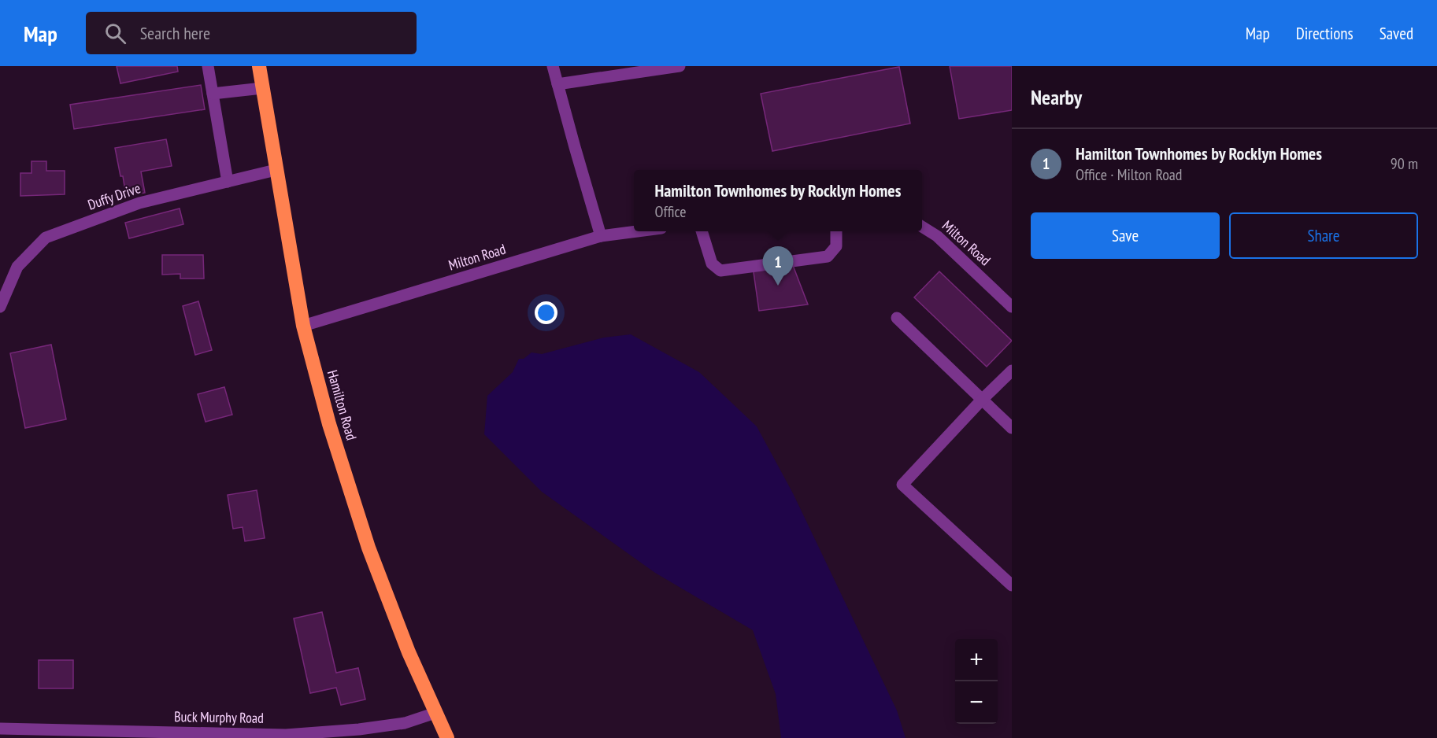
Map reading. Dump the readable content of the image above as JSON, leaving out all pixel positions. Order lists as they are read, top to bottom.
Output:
{
  "streets": {
    "highway": ["Hamilton Road"],
    "street": ["Duffy Drive", "Milton Road", "Buck Murphy Road"]
  },
  "crossings": [
    ["Duffy Drive", "Hamilton Road"],
    ["Milton Road", "Hamilton Road"],
    ["Hamilton Road", "Buck Murphy Road"]
  ],
  "page": {
    "header": "Map",
    "search": "Search here",
    "nav": ["Map", "Directions", "Saved"],
    "heading": "Nearby",
    "list": [
      {
        "mark": "1",
        "name": "Hamilton Townhomes by Rocklyn Homes",
        "note": "Office · Milton Road",
        "value": "90 m"
      }
    ],
    "popup": ["Hamilton Townhomes by Rocklyn Homes", "Office"],
    "buttons": ["Save", "Share"],
    "pins": "1",
    "map_buttons": ["+", "−"]
  }
}
